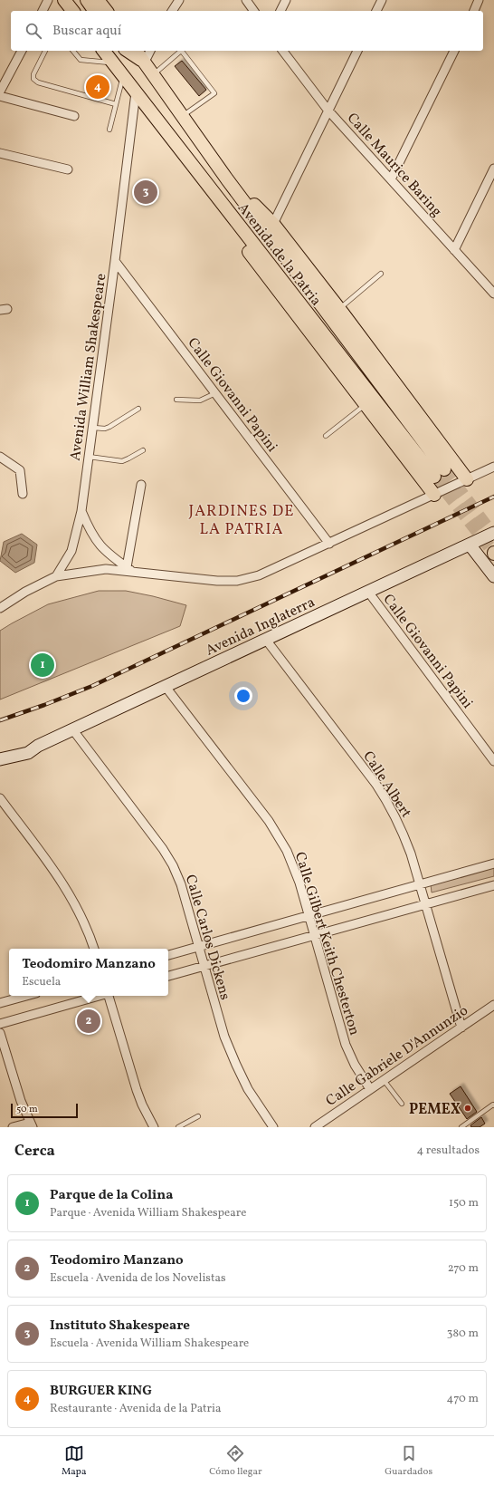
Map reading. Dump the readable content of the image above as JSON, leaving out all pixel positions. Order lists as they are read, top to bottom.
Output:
{
  "streets": {
    "main road": ["Avenida de la Patria"],
    "street": [
      "Calle Maurice Baring",
      "Avenida William Shakespeare",
      "Calle Giovanni Papini",
      "Avenida Inglaterra",
      "Calle Albert",
      "Calle Carlos Dickens",
      "Calle Gilbert Keith Chesterton",
      "Calle Gabriele D'Annunzio"
    ]
  },
  "crossings": [
    ["Avenida de la Patria", "Avenida William Shakespeare"],
    ["Avenida William Shakespeare", "Calle Giovanni Papini"],
    ["Calle Giovanni Papini", "Avenida Inglaterra"],
    ["Avenida Inglaterra", "Calle Albert"],
    ["Avenida Inglaterra", "Calle Carlos Dickens"],
    ["Avenida Inglaterra", "Calle Gilbert Keith Chesterton"],
    ["Calle Albert", "Calle Gabriele D'Annunzio"],
    ["Calle Gilbert Keith Chesterton", "Calle Gabriele D'Annunzio"]
  ],
  "districts": ["JARDINES DE LA PATRIA"],
  "places": ["PEMEX"],
  "scale_bar": "50 m",
  "page": {
    "search": "Buscar aquí",
    "pins": [
      "4",
      "3",
      "1",
      "2"
    ],
    "popup": ["Teodomiro Manzano", "Escuela"],
    "scale": "50 m",
    "heading": ["Cerca", "4 resultados"],
    "list": [
      {
        "mark": "1",
        "name": "Parque de la Colina",
        "note": "Parque · Avenida William Shakespeare",
        "value": "150 m"
      },
      {
        "mark": "2",
        "name": "Teodomiro Manzano",
        "note": "Escuela · Avenida de los Novelistas",
        "value": "270 m"
      },
      {
        "mark": "3",
        "name": "Instituto Shakespeare",
        "note": "Escuela · Avenida William Shakespeare",
        "value": "380 m"
      },
      {
        "mark": "4",
        "name": "BURGUER KING",
        "note": "Restaurante · Avenida de la Patria",
        "value": "470 m"
      }
    ],
    "nav": ["Mapa", "Cómo llegar", "Guardados"]
  }
}
